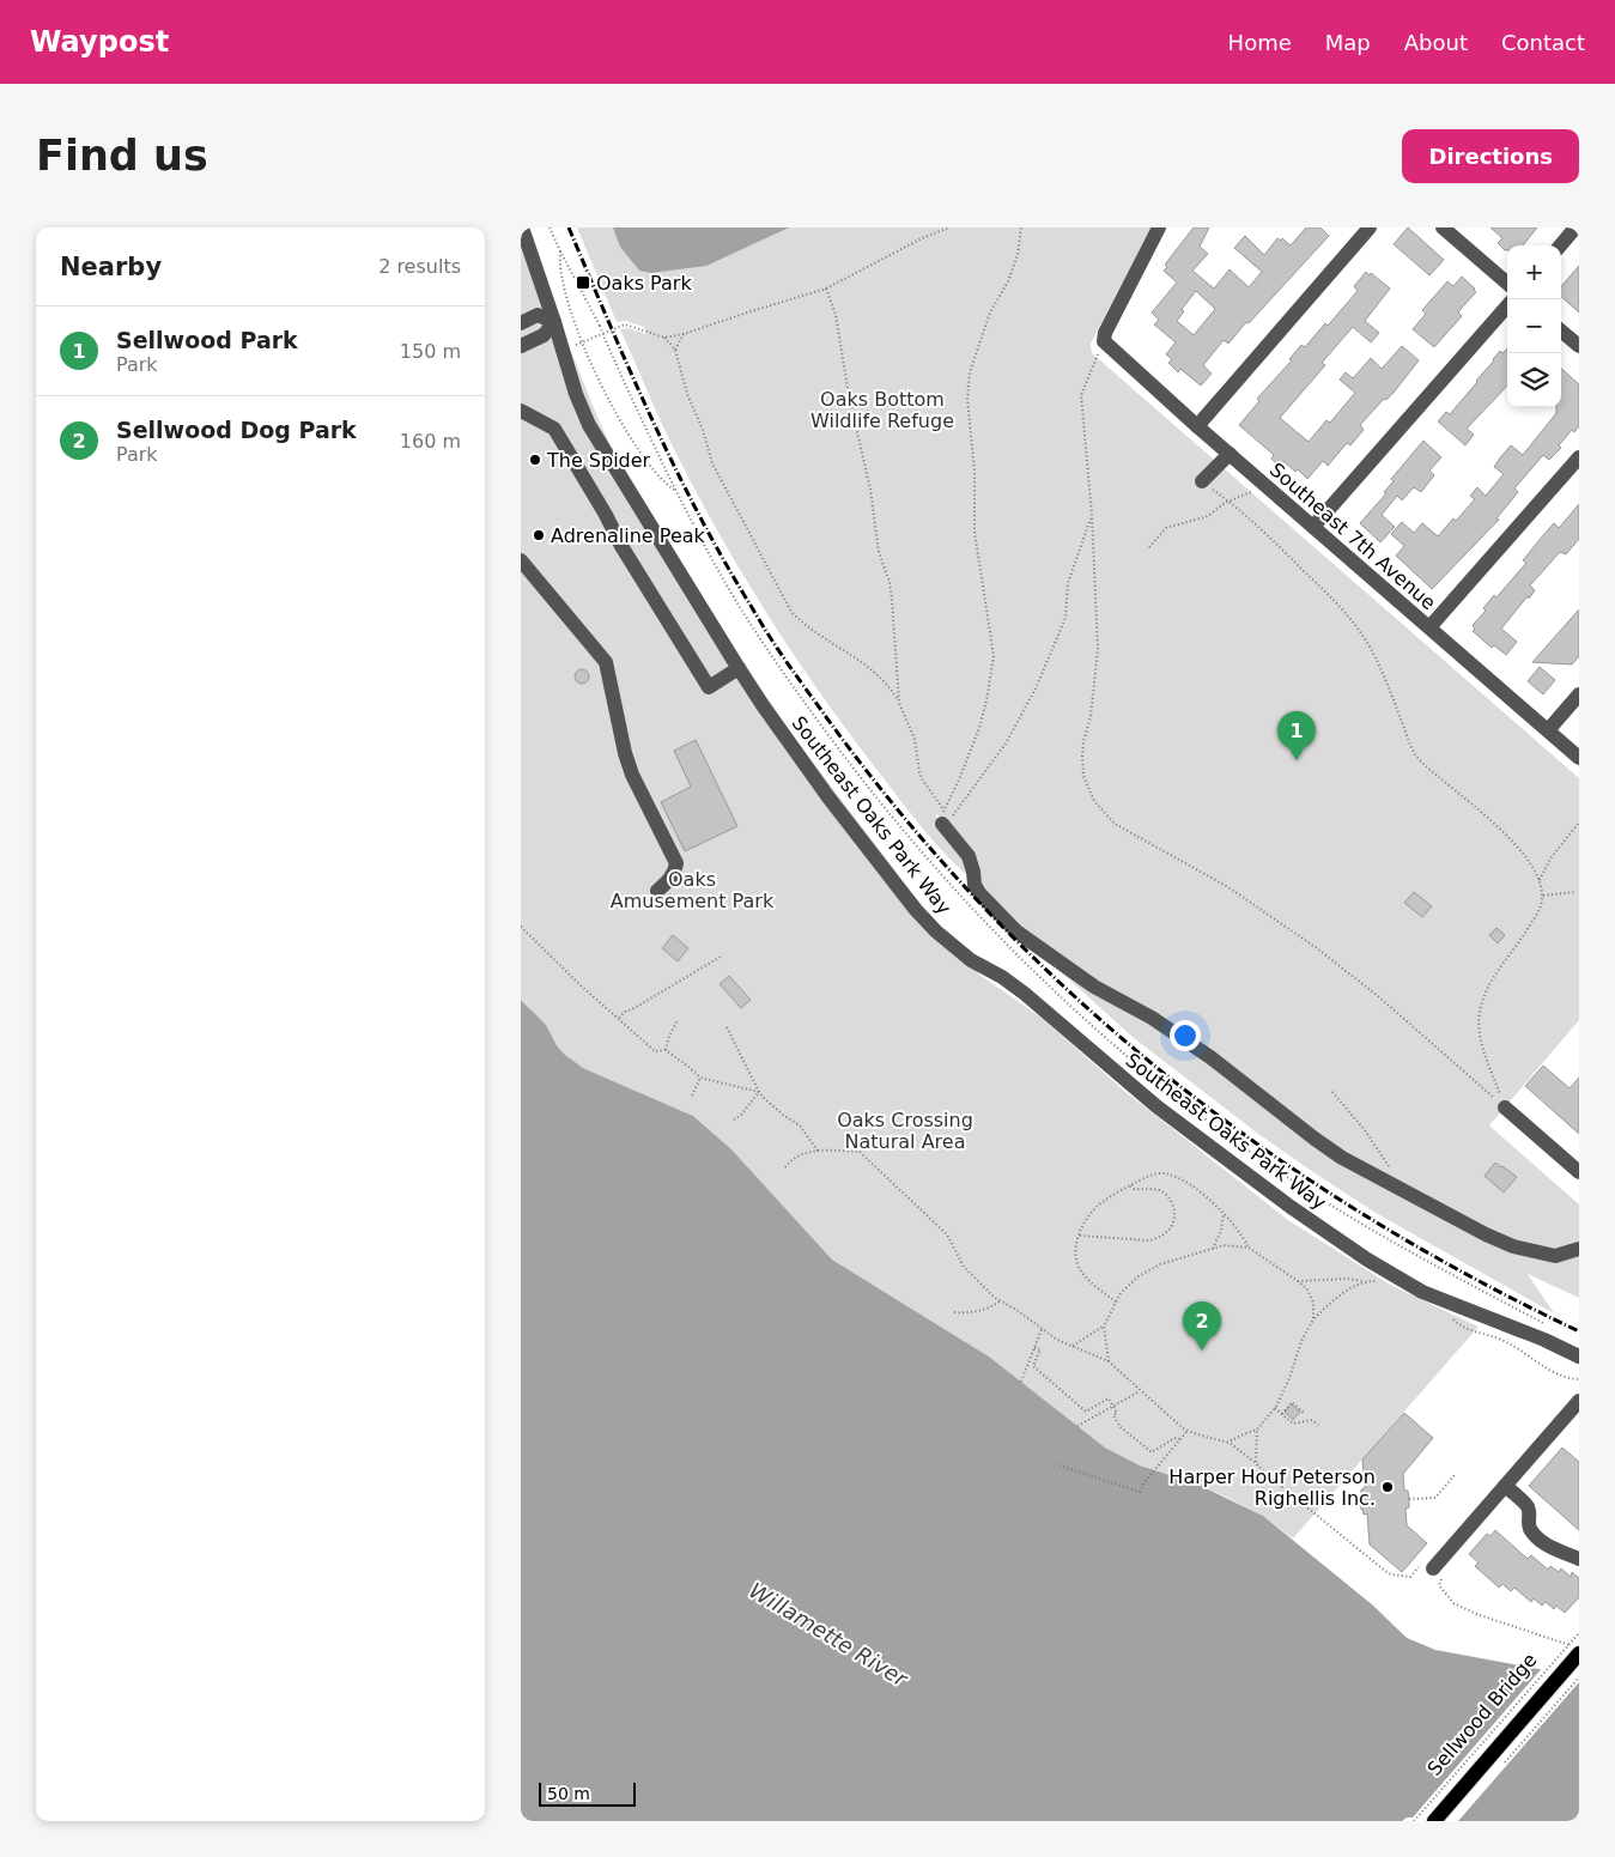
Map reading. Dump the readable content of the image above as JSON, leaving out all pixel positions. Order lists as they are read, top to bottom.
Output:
{
  "streets": {
    "main road": ["Sellwood Bridge"],
    "street": ["Southeast 7th Avenue", "Southeast Oaks Park Way"]
  },
  "water": ["Willamette River"],
  "parks": ["Oaks Bottom Wildlife Refuge", "Oaks Amusement Park", "Oaks Crossing Natural Area"],
  "places": {
    "transit": ["Oaks Park"],
    "other": ["The Spider", "Adrenaline Peak", "Harper Houf Peterson Righellis Inc."]
  },
  "scale_bar": "50 m",
  "page": {
    "header": "Waypost",
    "nav": [
      "Home",
      "Map",
      "About",
      "Contact"
    ],
    "buttons": "Directions",
    "title": "Find us",
    "heading": ["Nearby", "2 results"],
    "map_buttons": ["+", "−"],
    "list": [
      {
        "mark": "1",
        "name": "Sellwood Park",
        "note": "Park",
        "value": "150 m"
      },
      {
        "mark": "2",
        "name": "Sellwood Dog Park",
        "note": "Park",
        "value": "160 m"
      }
    ],
    "pins": ["1", "2"],
    "scale": "50 m"
  }
}
